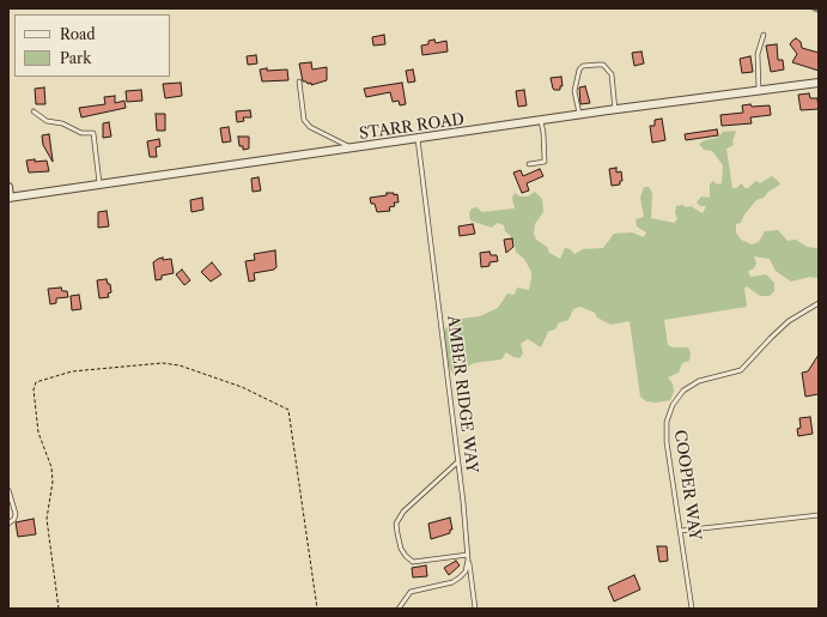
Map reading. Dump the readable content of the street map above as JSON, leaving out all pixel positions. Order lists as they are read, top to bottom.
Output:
{
  "streets": {
    "street": ["STARR ROAD"],
    "lane": ["AMBER RIDGE WAY", "COOPER WAY"]
  },
  "crossings": [
    ["STARR ROAD", "AMBER RIDGE WAY"]
  ],
  "legend": ["Road", "Park"]
}
